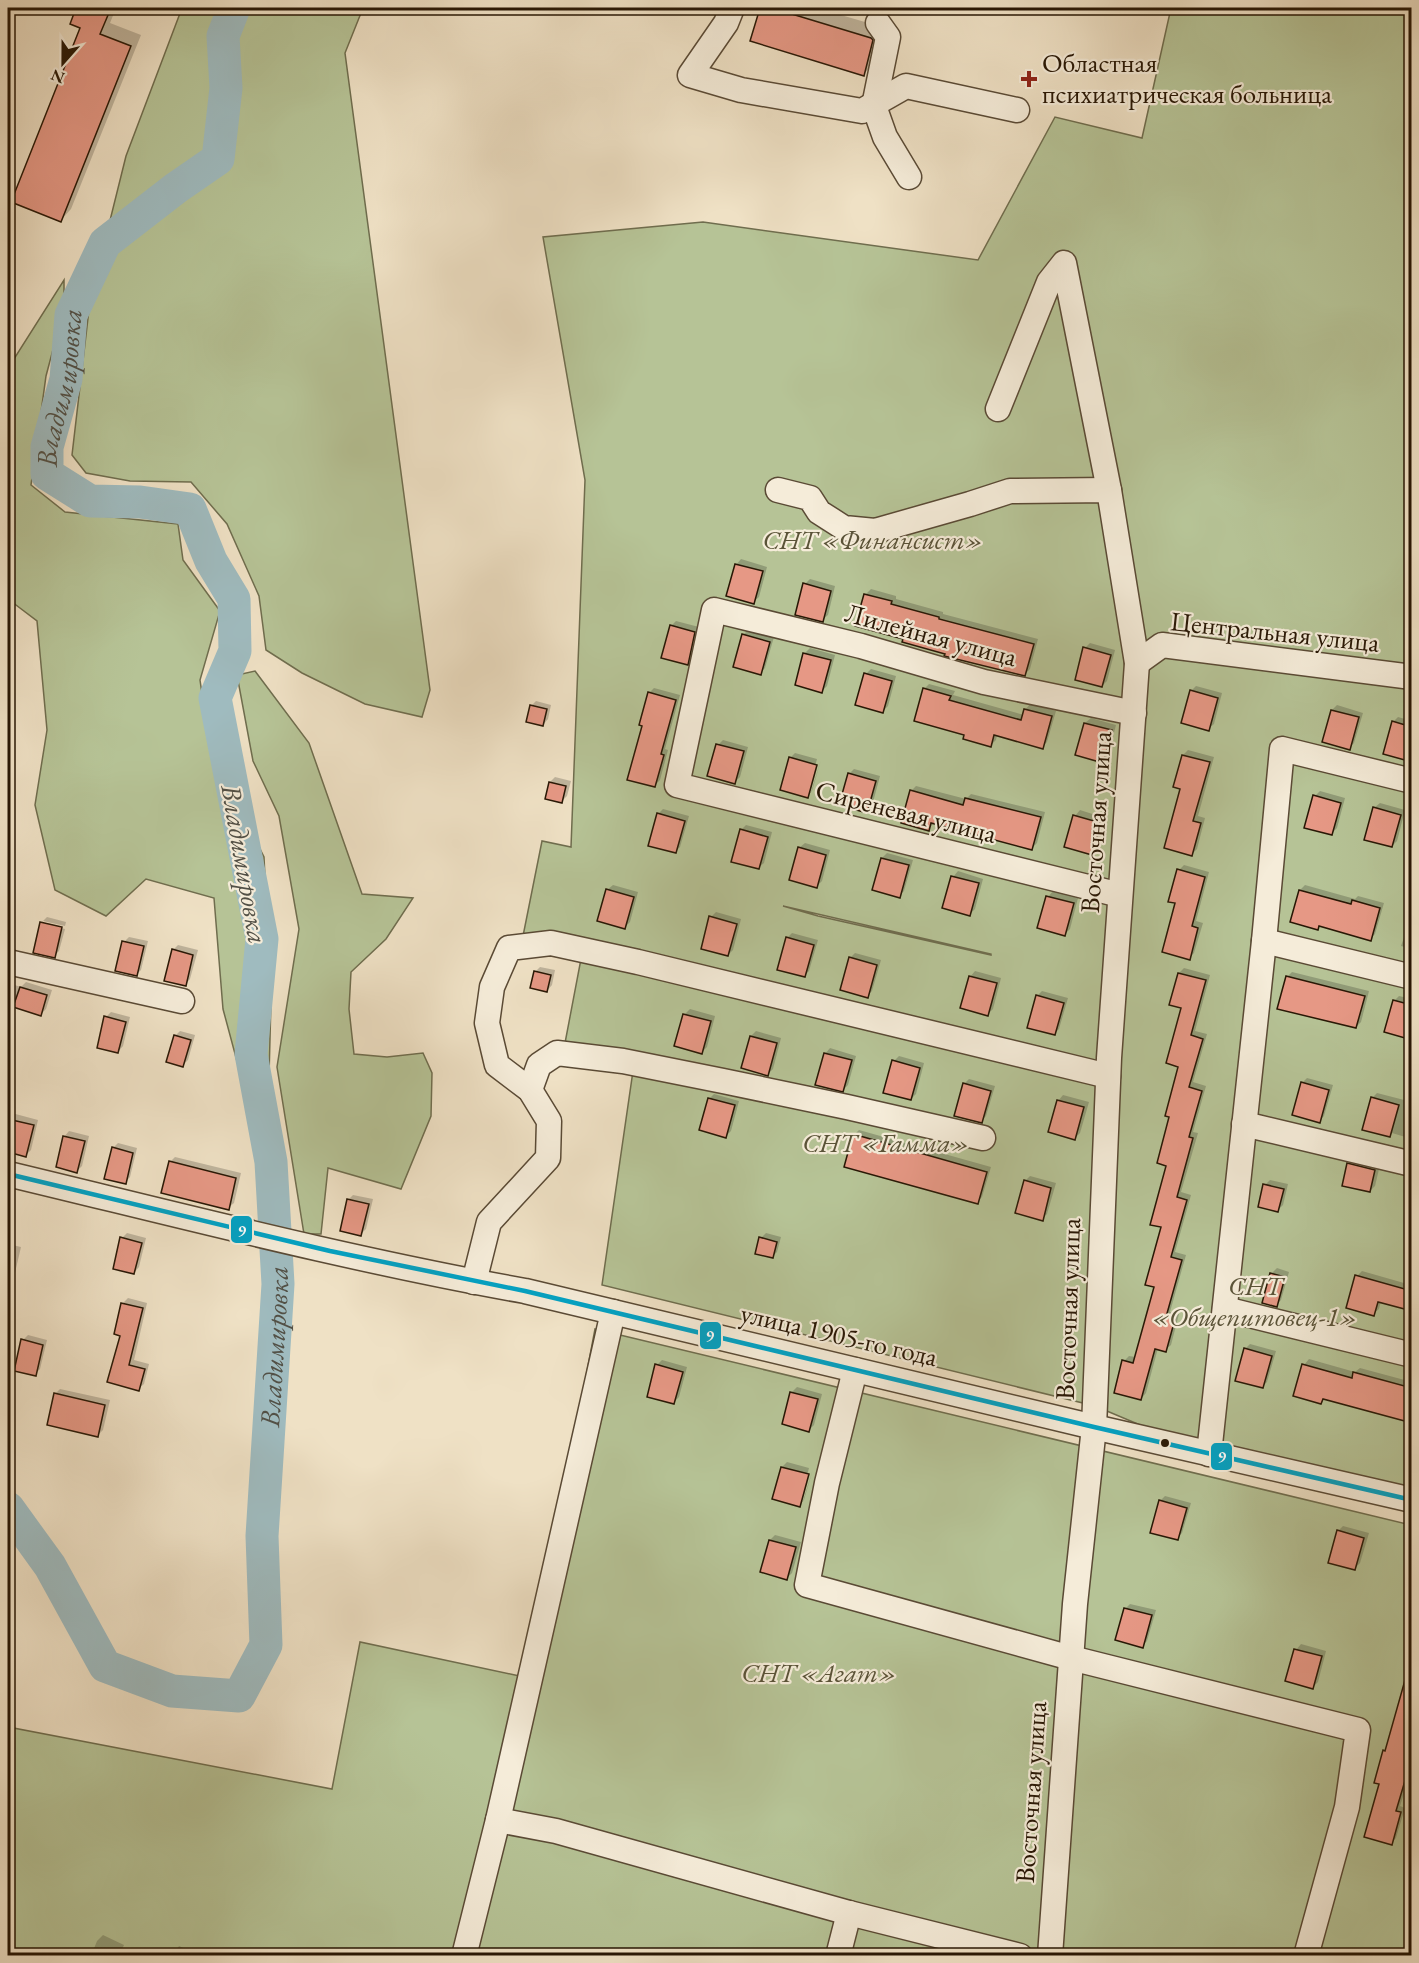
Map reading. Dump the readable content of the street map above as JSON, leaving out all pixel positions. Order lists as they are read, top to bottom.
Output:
{
  "streets": {
    "street": [
      "Центральная улица",
      "Лилейная улица",
      "Сиреневая улица",
      "Восточная улица",
      "улица 1905-го года"
    ]
  },
  "crossings": [
    ["Центральная улица", "Восточная улица"],
    ["Лилейная улица", "Сиреневая улица"],
    ["Лилейная улица", "Восточная улица"],
    ["Сиреневая улица", "Восточная улица"],
    ["Восточная улица", "улица 1905-го года"]
  ],
  "water": ["Владимировка"],
  "parks": [
    "СНТ «Финансист»",
    "СНТ «Гамма»",
    "СНТ «Общепитовец-1»",
    "СНТ «Агат»"
  ],
  "places": {
    "health": ["Областная психиатрическая больница"]
  },
  "lines": ["transit line 9"],
  "north": "bottom"
}
